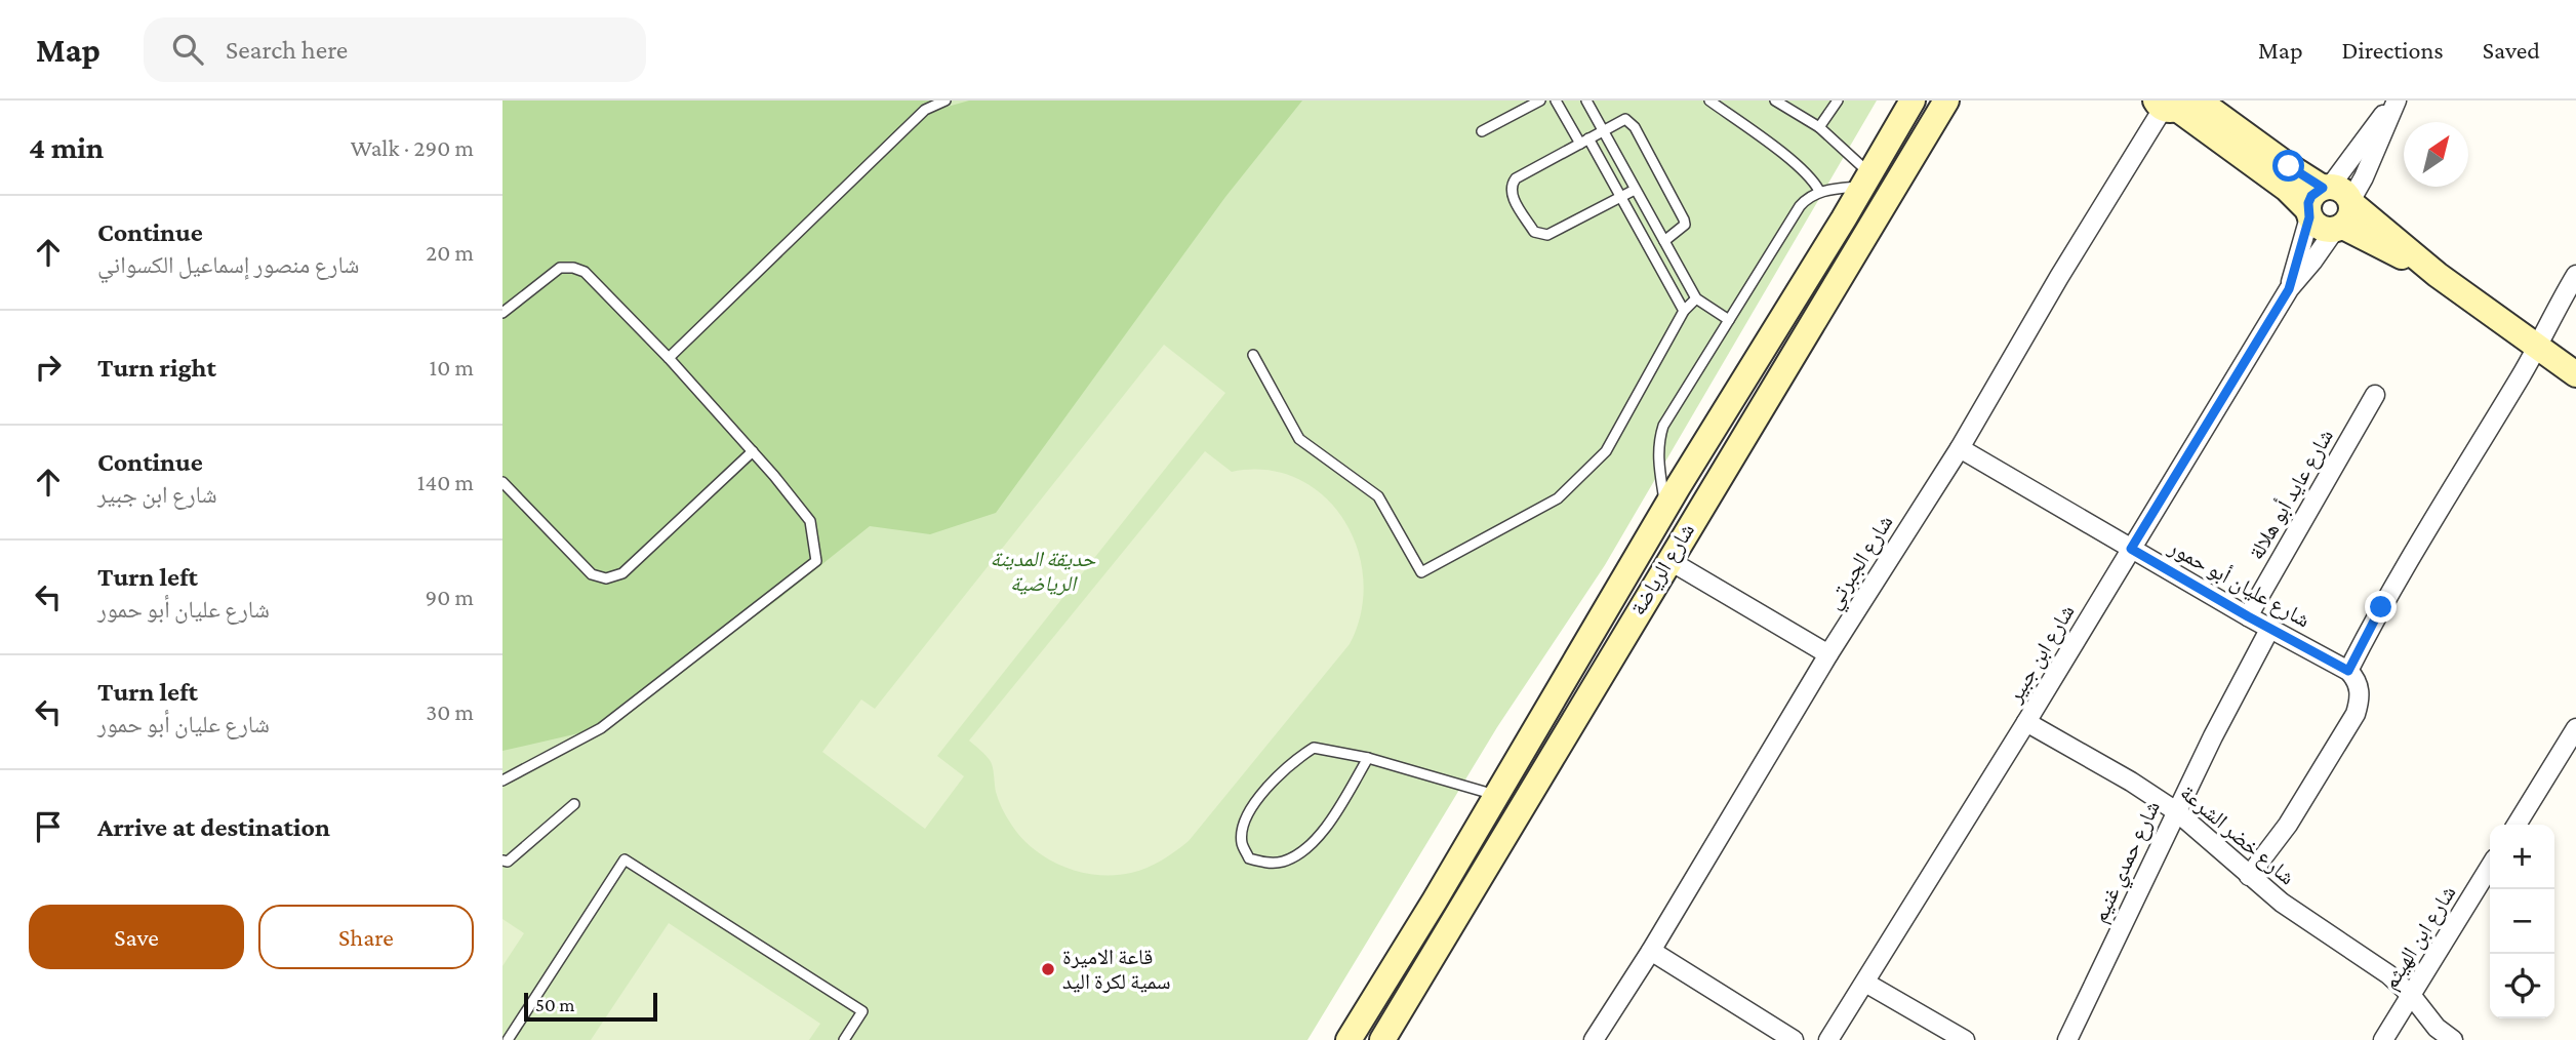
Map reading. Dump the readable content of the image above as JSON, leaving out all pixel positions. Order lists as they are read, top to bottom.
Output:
{
  "streets": {
    "main road": ["شارع الرياضة"],
    "street": [
      "شارع عايد أبو هلالة",
      "شارع الجبرتي",
      "شارع عليان أبو حمور",
      "شارع ابن جبير",
      "شارع خضر الشرعة",
      "شارع حمدي غنيم",
      "شارع ابن الهيثم"
    ]
  },
  "crossings": [
    ["شارع عايد أبو هلالة", "شارع عليان أبو حمور"],
    ["شارع الجبرتي", "شارع عليان أبو حمور"],
    ["شارع عليان أبو حمور", "شارع ابن جبير"],
    ["شارع عليان أبو حمور", "شارع حمدي غنيم"],
    ["شارع ابن جبير", "شارع خضر الشرعة"],
    ["شارع خضر الشرعة", "شارع حمدي غنيم"],
    ["شارع خضر الشرعة", "شارع ابن الهيثم"]
  ],
  "parks": ["حديقة المدينة الرياضية"],
  "places": ["قاعة الاميرة سمية لكرة اليد"],
  "scale_bar": "50 m",
  "north": "top right",
  "page": {
    "header": "Map",
    "search": "Search here",
    "nav": ["Map", "Directions", "Saved"],
    "heading": ["4 min", "Walk · 290 m"],
    "list": [
      ["Continue", "شارع منصور إسماعيل الكسواني", "20 m"],
      ["Turn right", "10 m"],
      ["Continue", "شارع ابن جبير", "140 m"],
      ["Turn left", "شارع عليان أبو حمور", "90 m"],
      ["Turn left", "شارع عليان أبو حمور", "30 m"],
      "Arrive at destination"
    ],
    "map_buttons": ["+", "−"],
    "buttons": ["Save", "Share"],
    "scale": "50 m"
  }
}
